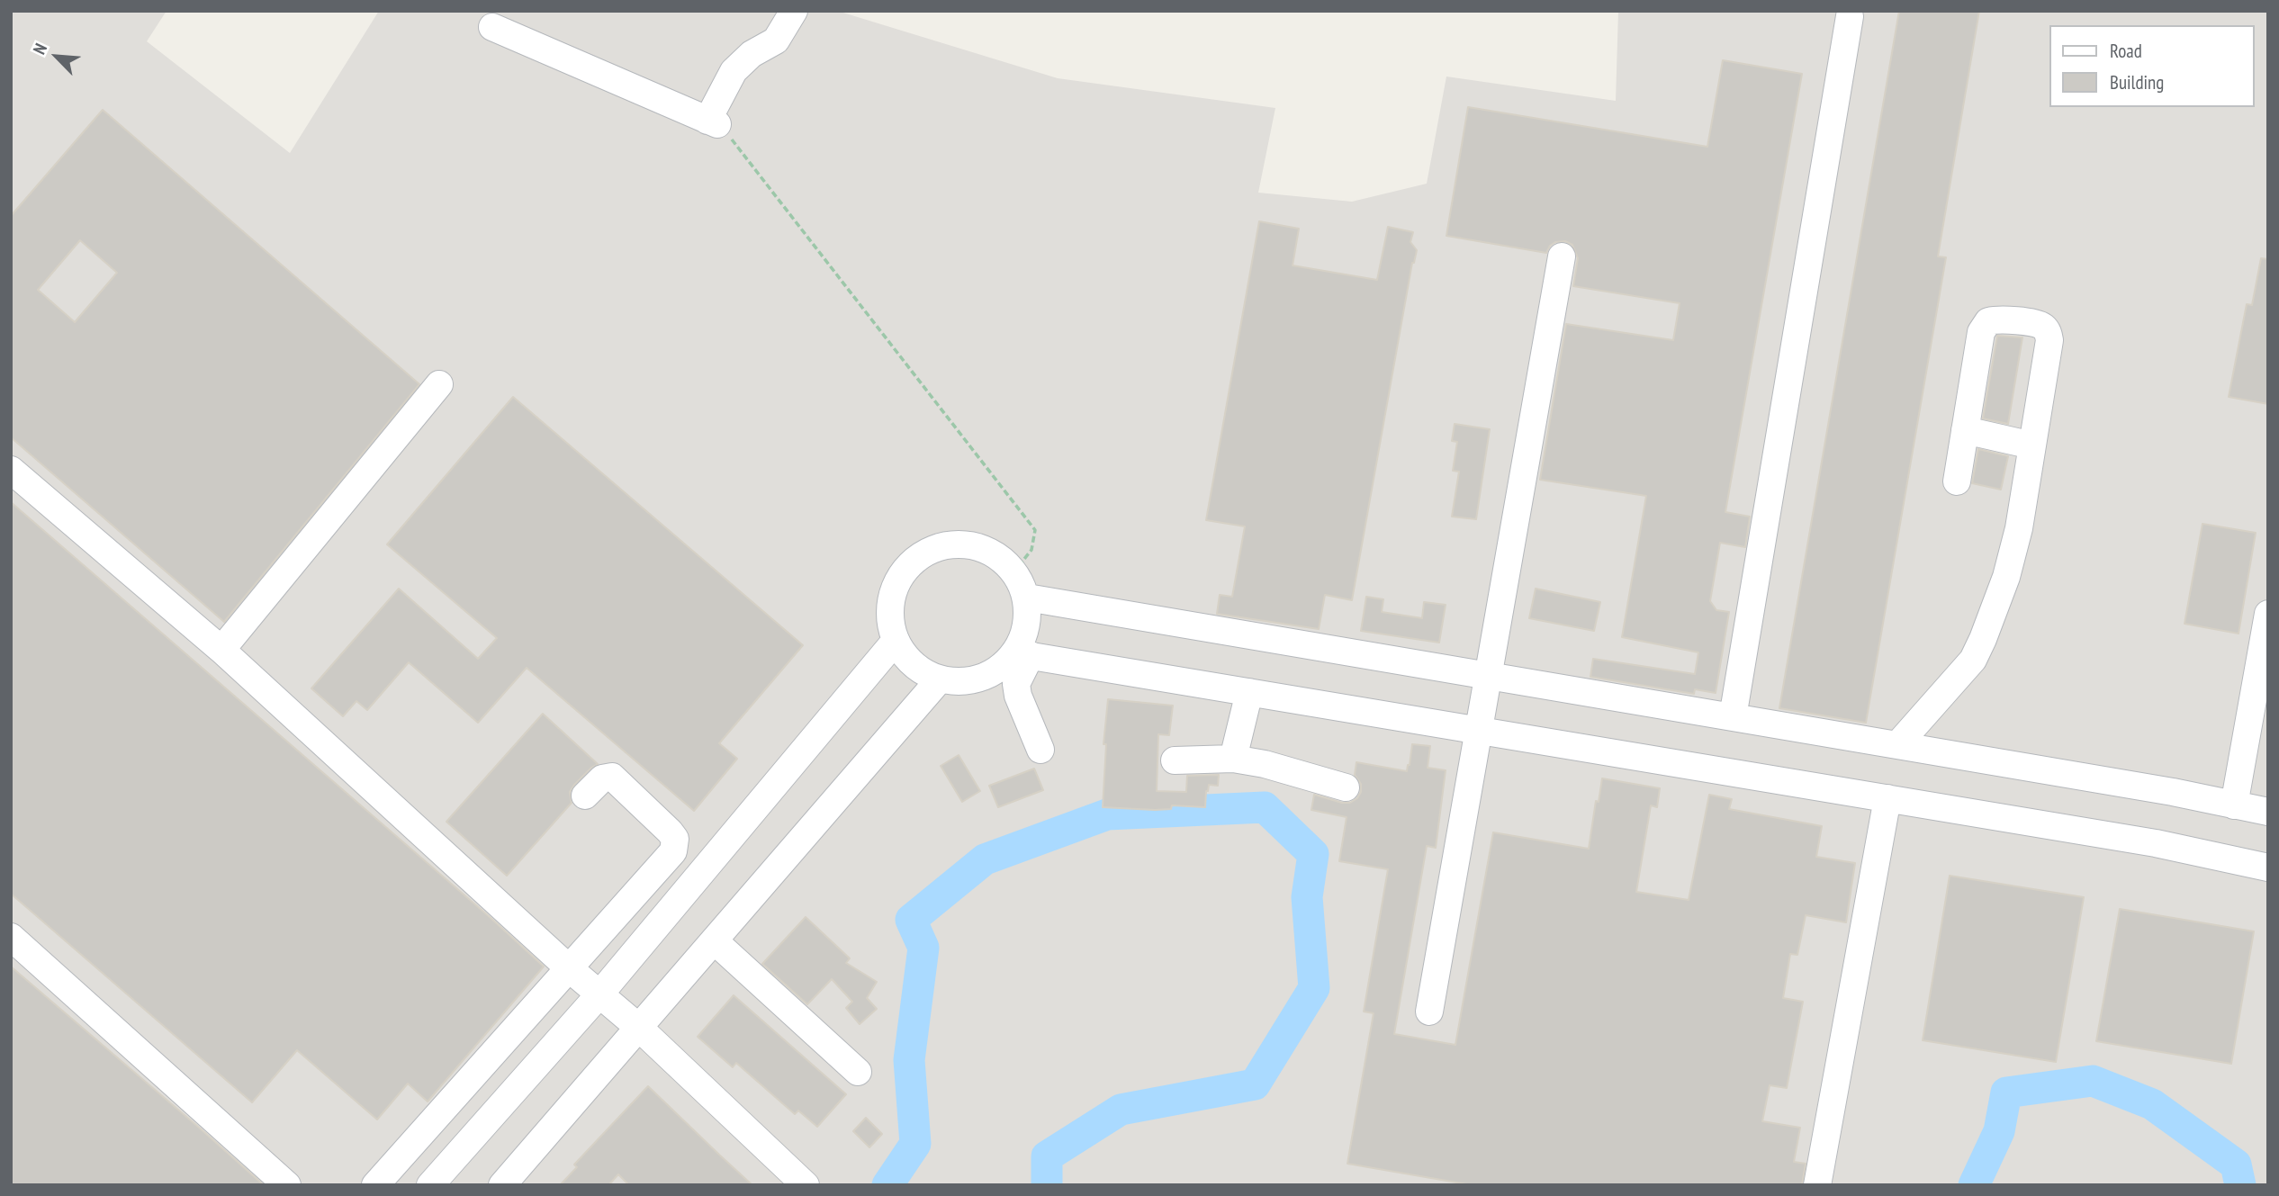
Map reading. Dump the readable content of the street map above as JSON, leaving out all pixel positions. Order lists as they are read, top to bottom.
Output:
{
  "legend": ["Road", "Building"],
  "north": "top left"
}
